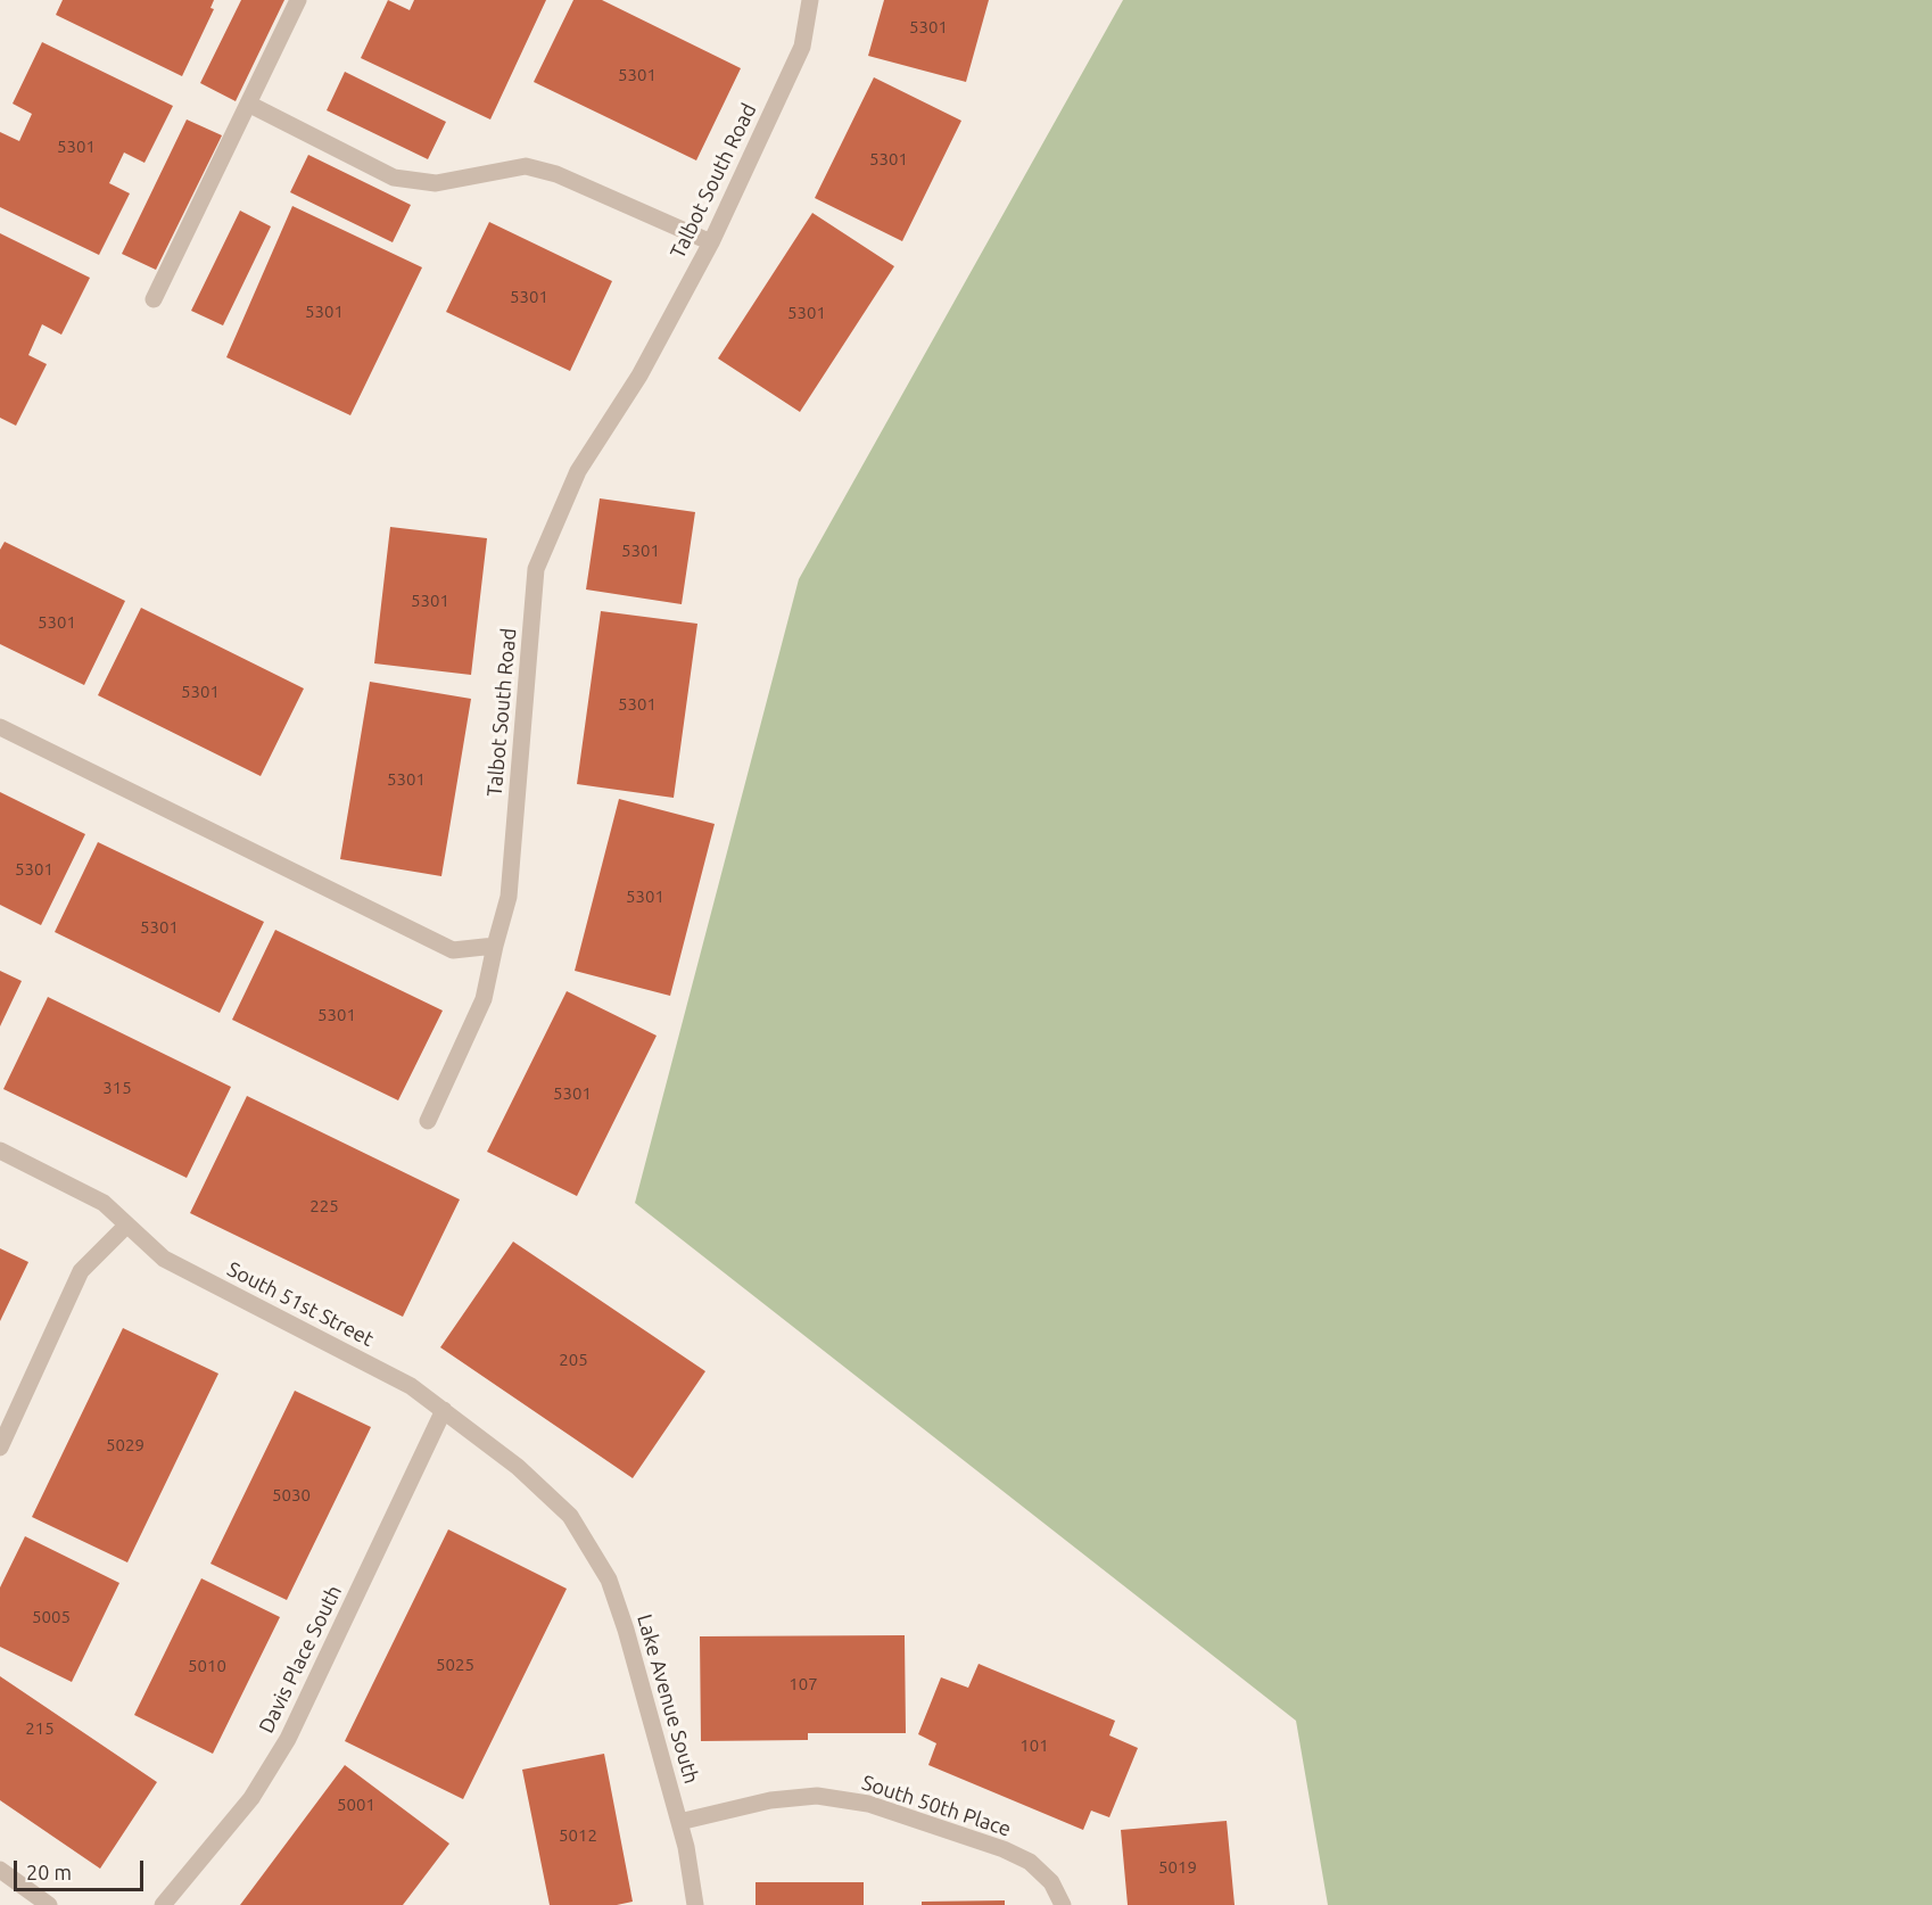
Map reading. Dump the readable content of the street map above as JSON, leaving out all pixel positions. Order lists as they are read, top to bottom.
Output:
{
  "streets": {
    "street": [
      "Talbot South Road",
      "South 51st Street",
      "Davis Place South",
      "Lake Avenue South",
      "South 50th Place"
    ]
  },
  "crossings": [
    ["South 51st Street", "Davis Place South"],
    ["South 51st Street", "Lake Avenue South"],
    ["Lake Avenue South", "South 50th Place"]
  ],
  "house_numbers": [
    "5301",
    "5301",
    "5301",
    "5301",
    "5301",
    "5301",
    "5301",
    "5301",
    "5301",
    "5301",
    "5301",
    "5301",
    "5301",
    "5301",
    "5301",
    "5301",
    "5301",
    "315",
    "5301",
    "225",
    "205",
    "5029",
    "5030",
    "5005",
    "5025",
    "5010",
    "107",
    "215",
    "101",
    "5001",
    "5012",
    "5019"
  ],
  "scale_bar": "20 m"
}
